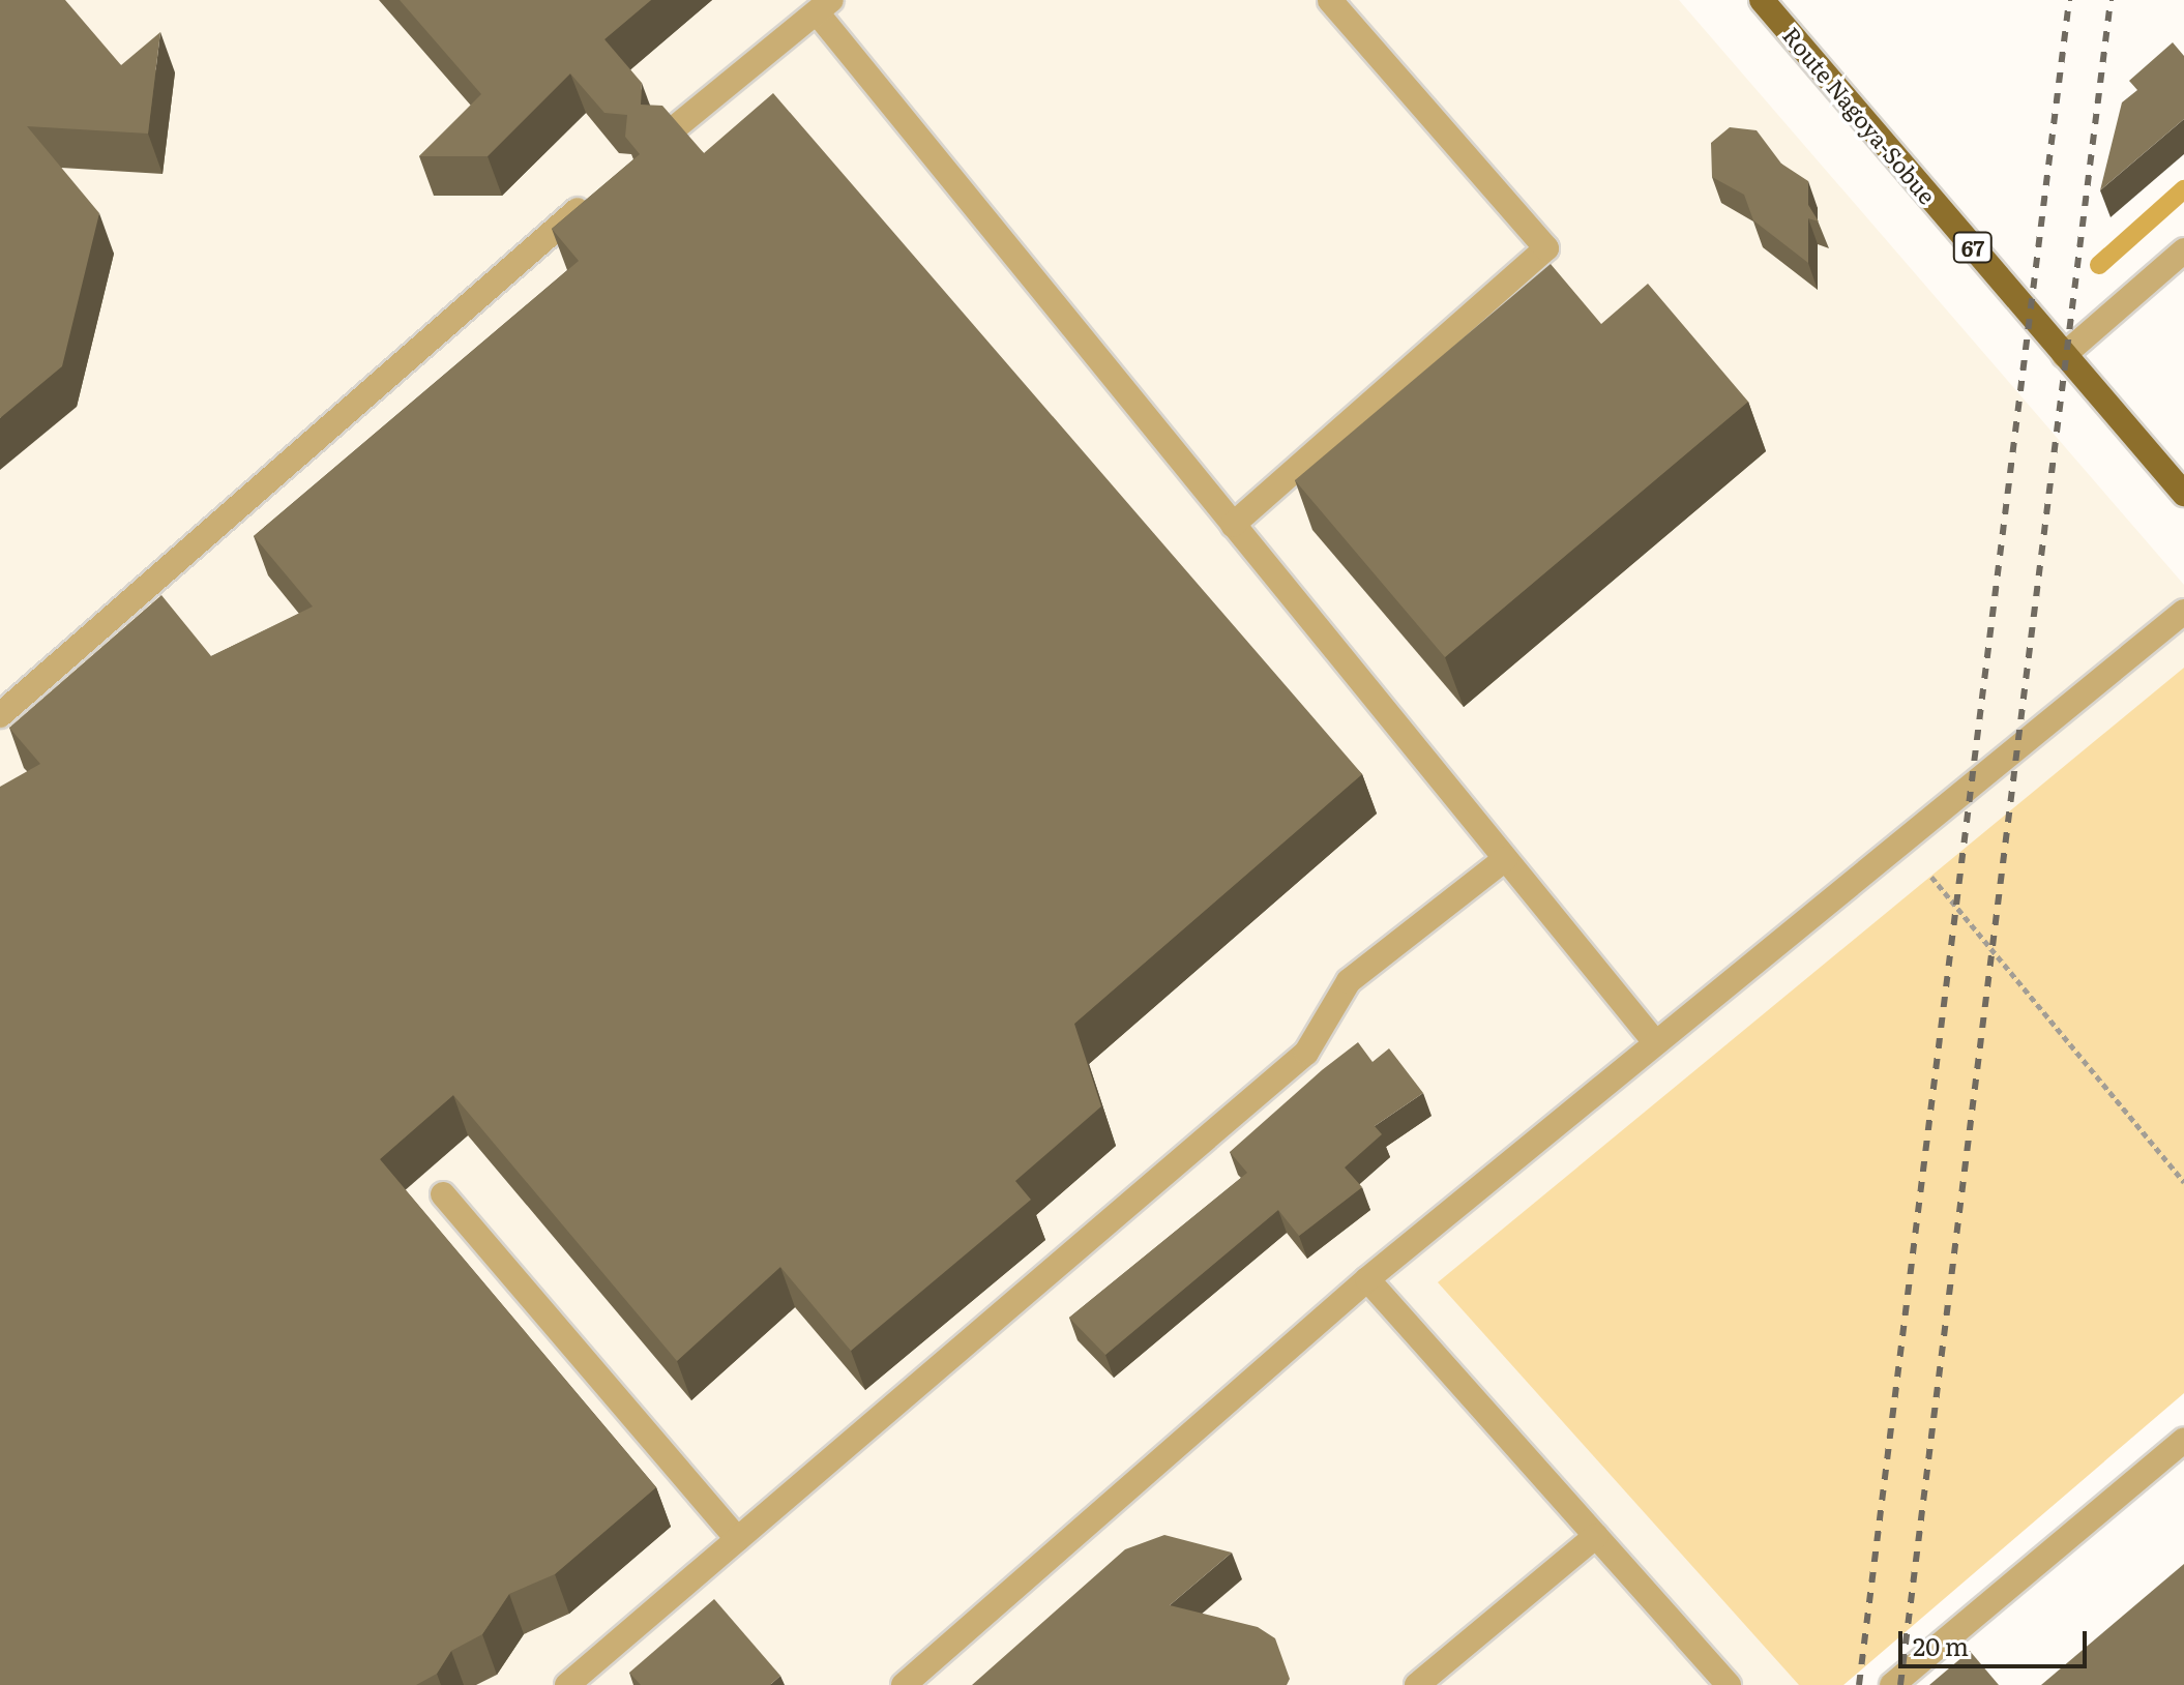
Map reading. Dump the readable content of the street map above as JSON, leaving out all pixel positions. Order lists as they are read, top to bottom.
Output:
{
  "streets": {
    "main road": ["Route Nagoya-Sobue", "67"]
  },
  "scale_bar": "20 m"
}
